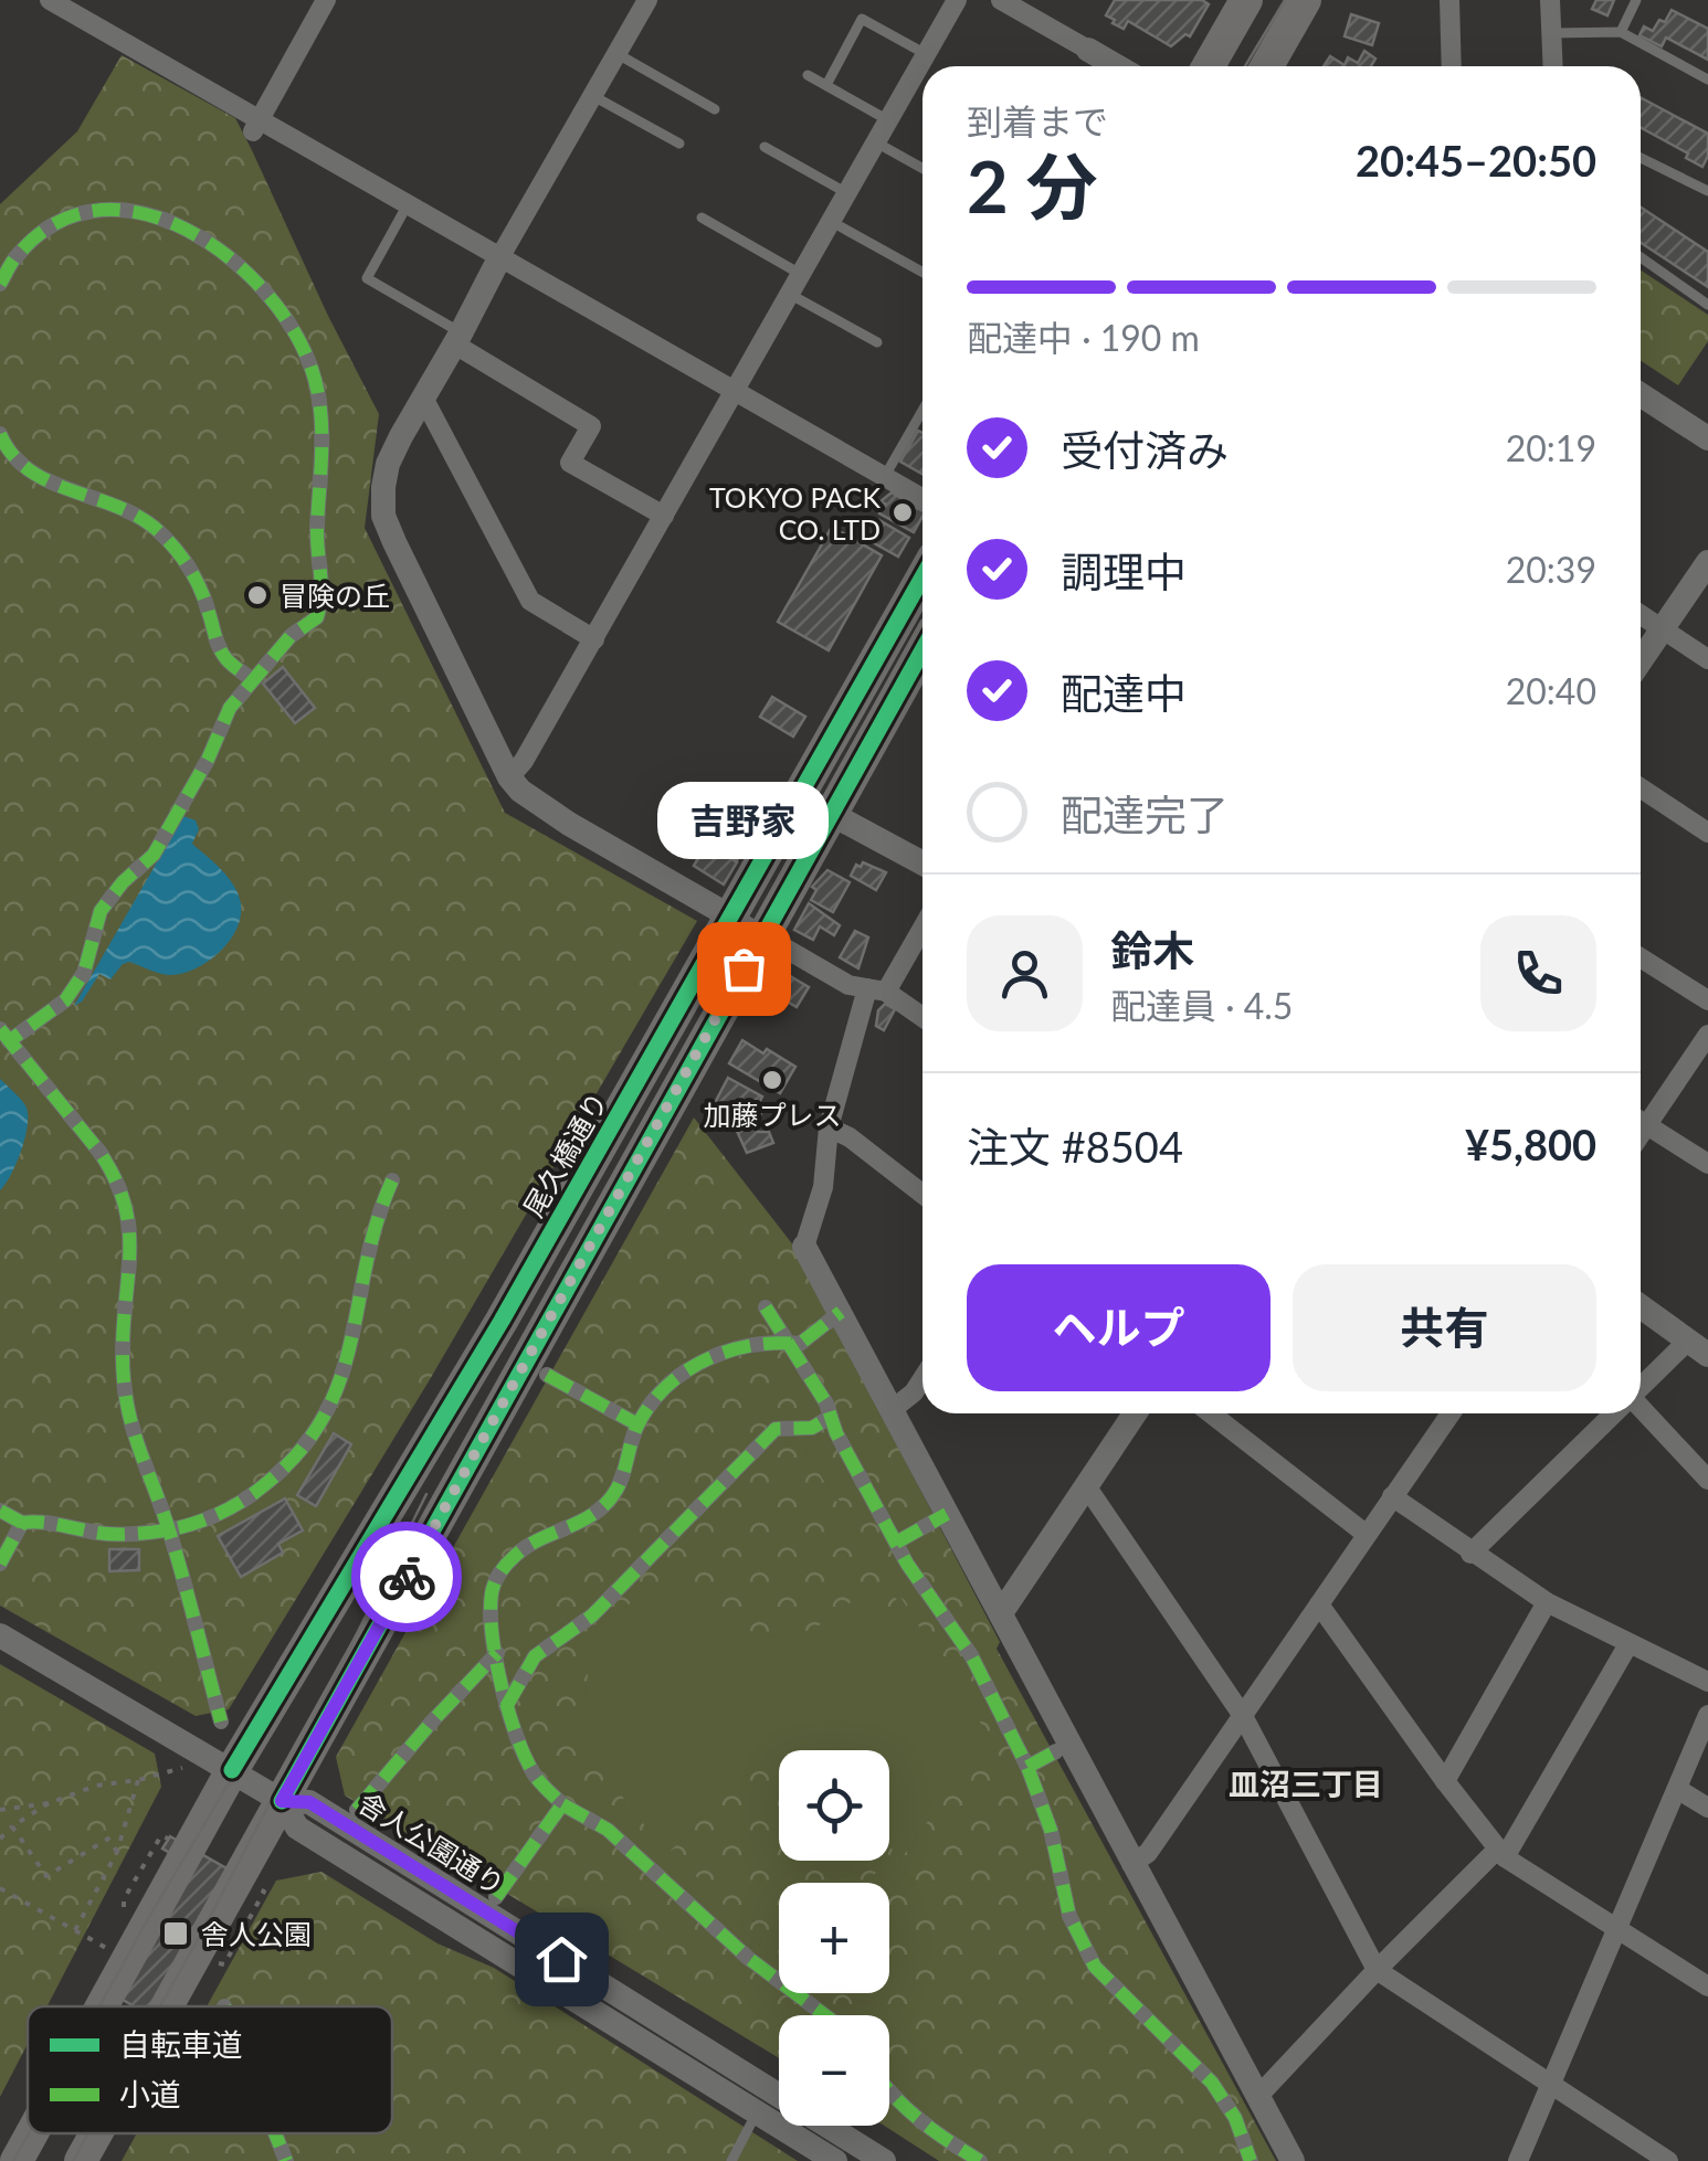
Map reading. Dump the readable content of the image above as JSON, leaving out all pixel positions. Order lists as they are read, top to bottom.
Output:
{
  "streets": {
    "main road": ["尾久橋通り"],
    "street": ["舎人公園通り"]
  },
  "crossings": [
    ["尾久橋通り", "舎人公園通り"]
  ],
  "districts": ["皿沼三丁目"],
  "places": {
    "other": [
      "TOKYO PACK CO. LTD",
      "冒険の丘",
      "吉野家",
      "加藤プレス"
    ],
    "transit": ["舎人公園"]
  },
  "legend": ["自転車道", "小道"],
  "page": {
    "heading": ["2 分", "到着まで", "20:45–20:50"],
    "panel": [
      "鈴木",
      "配達員 · 4.5",
      "注文 #8504",
      "¥5,800"
    ],
    "bar": "配達中 · 190 m",
    "list": [
      ["受付済み", "20:19"],
      ["調理中", "20:39"],
      ["配達中", "20:40"],
      "配達完了"
    ],
    "bubble": "吉野家",
    "buttons": ["ヘルプ", "共有"],
    "map_buttons": ["+", "−"]
  }
}
